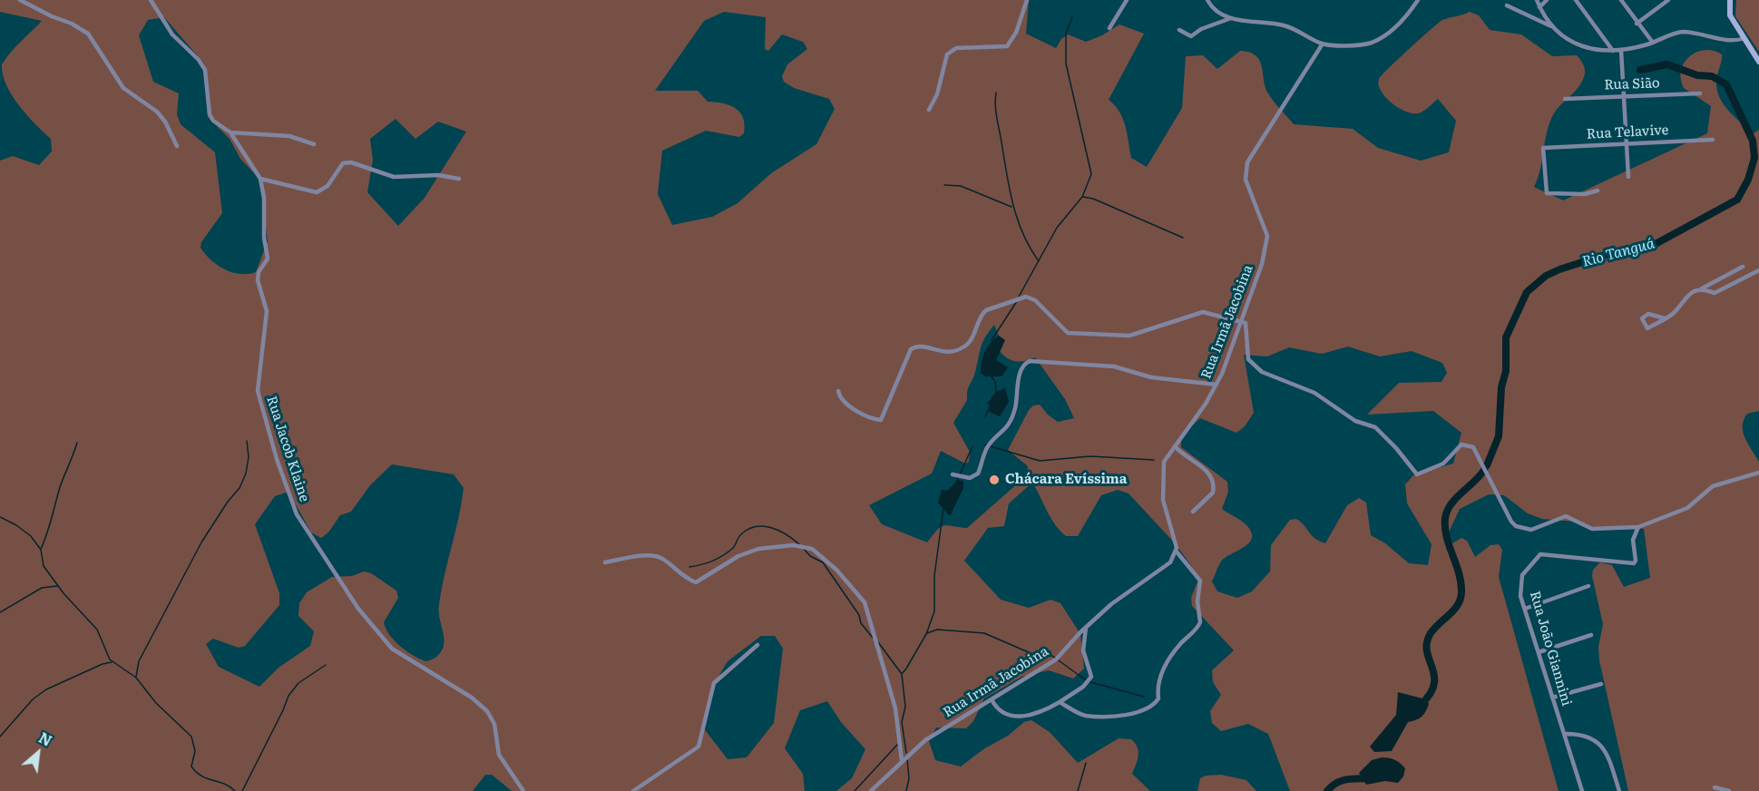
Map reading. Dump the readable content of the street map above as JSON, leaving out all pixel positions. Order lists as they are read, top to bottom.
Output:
{
  "streets": {
    "street": [
      "Rua Sião",
      "Rua Telavive",
      "Rua Irmã Jacobina",
      "Rua Jacob Klaine",
      "Rua João Giannini"
    ]
  },
  "water": ["Rio Tanguá"],
  "places": ["Chácara Evíssima"],
  "north": "top right"
}
